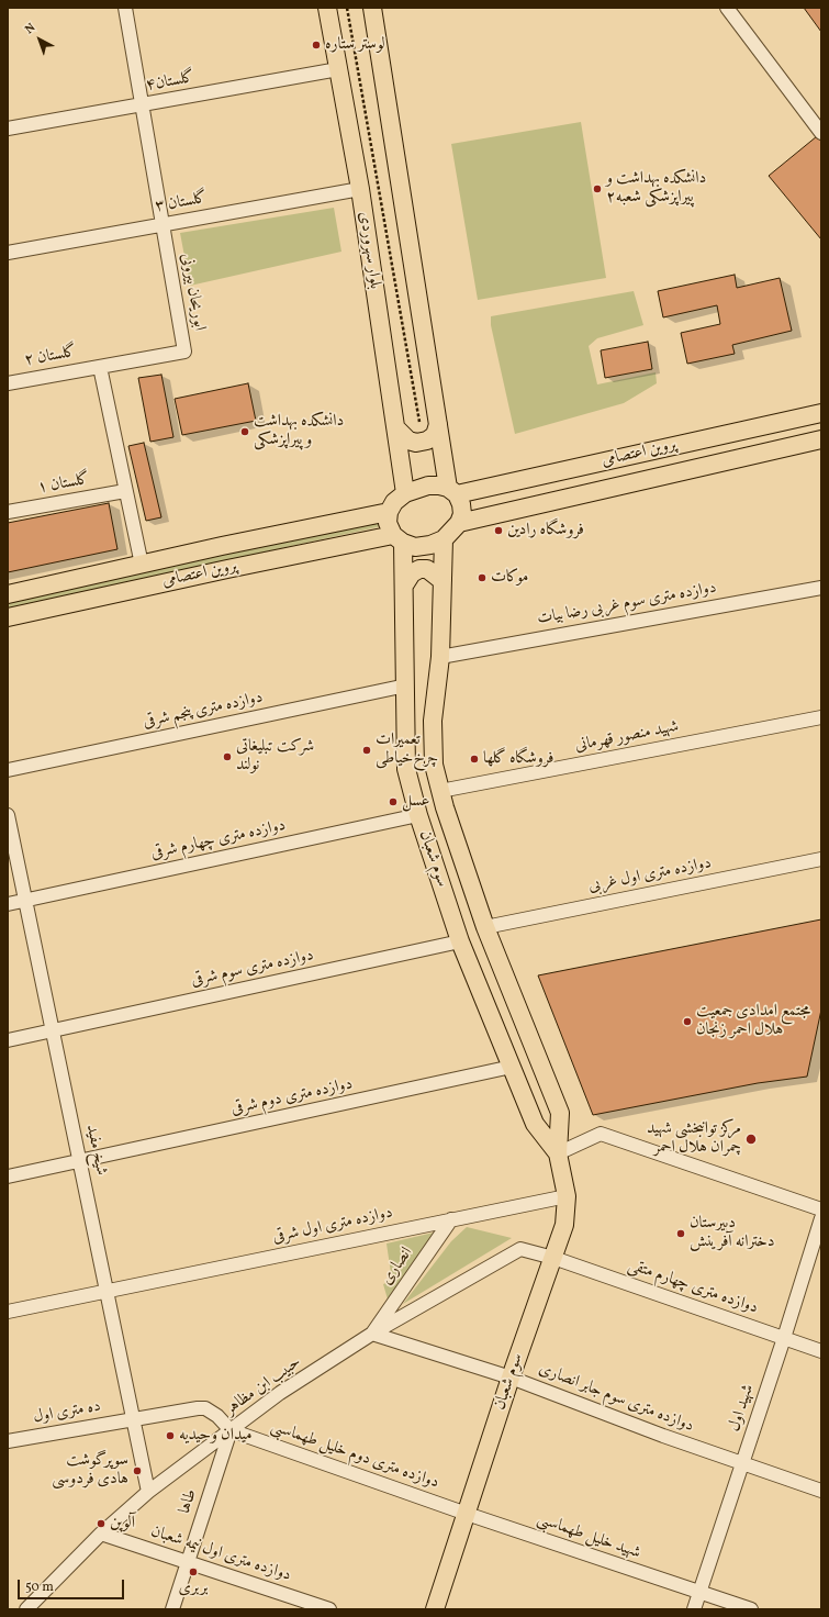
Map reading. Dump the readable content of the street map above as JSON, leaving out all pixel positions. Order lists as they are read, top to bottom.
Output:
{
  "streets": {
    "main road": ["بلوار سهروردی", "پروین اعتصامی", "سوم شعبان"],
    "street": [
      "گلستان۴",
      "گلستان ۳",
      "ابوریحان بیرونی",
      "گلستان ۲",
      "گلستان ۱",
      "دوازده متری سوم غربی رضا بیات",
      "دوازده متری پنجم شرقی",
      "شهید منصور قهرمانی",
      "دوازده متری چهارم شرقی",
      "دوازده متری اول غربی",
      "دوازده متری سوم شرقی",
      "دوازده متری دوم شرقی",
      "شیخ مفید",
      "دوازده متری اول شرقی",
      "انصاری",
      "دوازده متری چهارم متقی",
      "حبیب ابن مظاهر",
      "دوازده متری سوم جابر انصاری",
      "شهید اول",
      "ده متری اول",
      "دوازده متری دوم خلیل طهماسبی",
      "طاها",
      "شهید خلیل طهماسبی",
      "دوازده متری اول نیمه شعبان"
    ]
  },
  "crossings": [
    ["گلستان۴", "بلوار سهروردی"],
    ["گلستان۴", "ابوریحان بیرونی"],
    ["گلستان ۳", "بلوار سهروردی"],
    ["گلستان ۳", "ابوریحان بیرونی"],
    ["بلوار سهروردی", "پروین اعتصامی"],
    ["بلوار سهروردی", "سوم شعبان"],
    ["ابوریحان بیرونی", "گلستان ۲"],
    ["پروین اعتصامی", "سوم شعبان"],
    ["دوازده متری سوم غربی رضا بیات", "سوم شعبان"],
    ["دوازده متری پنجم شرقی", "سوم شعبان"],
    ["شهید منصور قهرمانی", "سوم شعبان"],
    ["دوازده متری چهارم شرقی", "سوم شعبان"],
    ["دوازده متری چهارم شرقی", "شیخ مفید"],
    ["سوم شعبان", "دوازده متری اول غربی"],
    ["سوم شعبان", "دوازده متری سوم شرقی"],
    ["سوم شعبان", "دوازده متری دوم شرقی"],
    ["سوم شعبان", "دوازده متری اول شرقی"],
    ["سوم شعبان", "دوازده متری چهارم متقی"],
    ["سوم شعبان", "حبیب ابن مظاهر"],
    ["سوم شعبان", "دوازده متری سوم جابر انصاری"],
    ["سوم شعبان", "دوازده متری دوم خلیل طهماسبی"],
    ["سوم شعبان", "شهید خلیل طهماسبی"],
    ["دوازده متری سوم شرقی", "شیخ مفید"],
    ["دوازده متری دوم شرقی", "شیخ مفید"],
    ["شیخ مفید", "دوازده متری اول شرقی"],
    ["شیخ مفید", "حبیب ابن مظاهر"],
    ["شیخ مفید", "ده متری اول"],
    ["دوازده متری اول شرقی", "انصاری"],
    ["انصاری", "حبیب ابن مظاهر"],
    ["انصاری", "دوازده متری سوم جابر انصاری"],
    ["دوازده متری چهارم متقی", "حبیب ابن مظاهر"],
    ["دوازده متری چهارم متقی", "شهید اول"],
    ["حبیب ابن مظاهر", "دوازده متری سوم جابر انصاری"],
    ["حبیب ابن مظاهر", "ده متری اول"],
    ["حبیب ابن مظاهر", "دوازده متری دوم خلیل طهماسبی"],
    ["حبیب ابن مظاهر", "طاها"],
    ["حبیب ابن مظاهر", "دوازده متری اول نیمه شعبان"],
    ["دوازده متری سوم جابر انصاری", "شهید اول"],
    ["شهید اول", "شهید خلیل طهماسبی"],
    ["ده متری اول", "دوازده متری دوم خلیل طهماسبی"],
    ["ده متری اول", "طاها"],
    ["دوازده متری دوم خلیل طهماسبی", "طاها"],
    ["دوازده متری دوم خلیل طهماسبی", "شهید خلیل طهماسبی"],
    ["طاها", "دوازده متری اول نیمه شعبان"]
  ],
  "places": [
    "لوستر ستاره",
    "دانشکده بهداشت و پیراپزشکى شعبه۲",
    "دانشکده بهداشت و پیراپزشکی",
    "فروشگاه رادین",
    "موکات",
    "تعمیرات چرخ‌خیاطی",
    "شرکت تبلیغاتی نولند",
    "فروشگاه گلها",
    "عسل",
    "مجتمع امدادی جمعیت هلال احمر زنجان",
    "مرکز توانبخشی شهید چمران هلال احمر",
    "دبیرستان دخترانه آفرینش",
    "میدان وحیدیه",
    "سوپرگوشت هادی فردوسی",
    "آلوپن",
    "بربری"
  ],
  "scale_bar": "50 m",
  "north": "top left"
}
